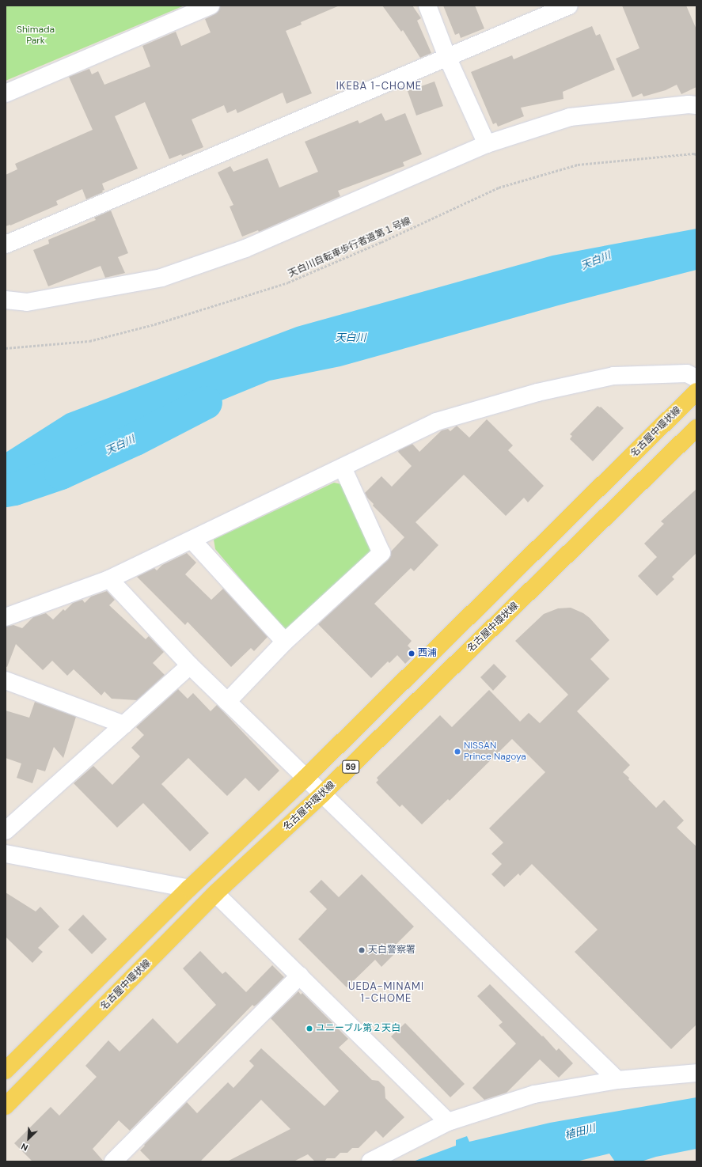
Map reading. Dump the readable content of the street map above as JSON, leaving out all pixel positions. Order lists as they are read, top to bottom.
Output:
{
  "streets": {
    "main road": ["名古屋中環状線", "59"],
    "path": ["天白川自転車歩行者道第１号線"]
  },
  "districts": ["IKEBA 1-CHOME", "UEDA-MINAMI 1-CHOME"],
  "water": ["天白川", "植田川"],
  "parks": ["Shimada Park"],
  "places": [
    "西浦",
    "NISSAN Prince Nagoya",
    "天白警察署",
    "ユニーブル第２天白"
  ],
  "north": "bottom left"
}
